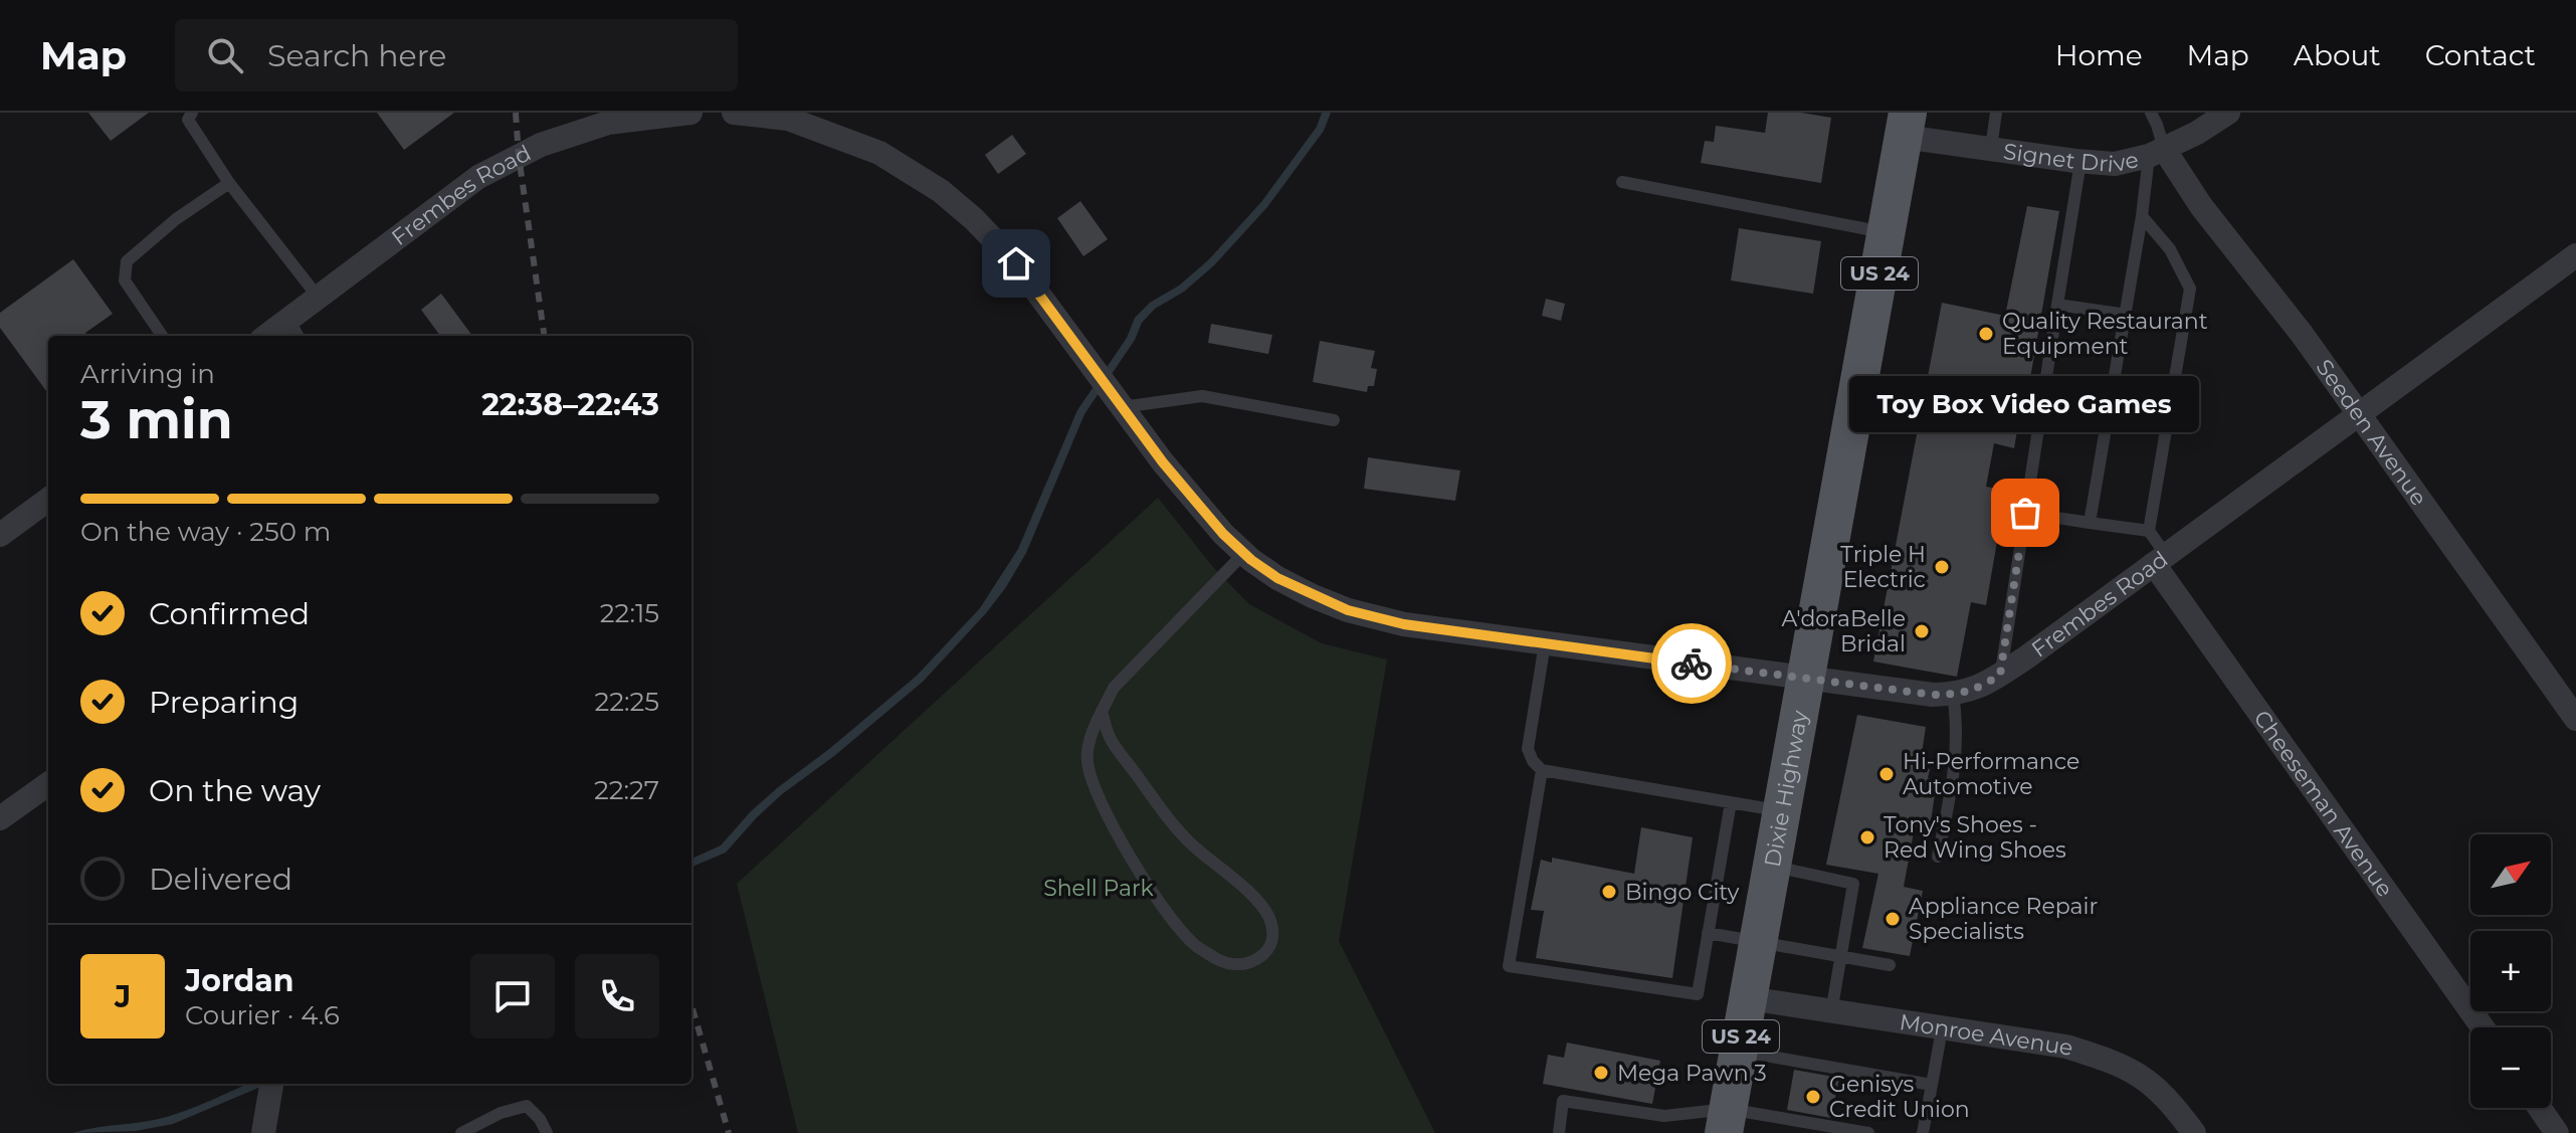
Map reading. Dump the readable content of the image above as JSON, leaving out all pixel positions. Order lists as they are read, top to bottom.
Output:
{
  "streets": {
    "main road": ["US 24", "Dixie Highway"],
    "street": [
      "Signet Drive",
      "Frembes Road",
      "Seeden Avenue",
      "Cheeseman Avenue",
      "Monroe Avenue"
    ]
  },
  "crossings": [
    ["Signet Drive", "Seeden Avenue"],
    ["Signet Drive", "Dixie Highway"],
    ["Frembes Road", "Seeden Avenue"],
    ["Frembes Road", "Dixie Highway"],
    ["Frembes Road", "Cheeseman Avenue"],
    ["Dixie Highway", "Monroe Avenue"]
  ],
  "parks": ["Shell Park"],
  "places": [
    "Quality Restaurant Equipment",
    "Toy Box Video Games",
    "Triple H Electric",
    "A'doraBelle Bridal",
    "Hi-Performance Automotive",
    "Tony's Shoes - Red Wing Shoes",
    "Bingo City",
    "Appliance Repair Specialists",
    "Mega Pawn 3",
    "Genisys Credit Union"
  ],
  "north": "top right",
  "page": {
    "header": "Map",
    "search": "Search here",
    "nav": [
      "Home",
      "Map",
      "About",
      "Contact"
    ],
    "heading": ["3 min", "Arriving in", "22:38–22:43"],
    "panel": ["Jordan", "Courier · 4.6"],
    "bubble": "Toy Box Video Games",
    "bar": "On the way · 250 m",
    "list": [
      ["Confirmed", "22:15"],
      ["Preparing", "22:25"],
      ["On the way", "22:27"],
      "Delivered"
    ],
    "map_buttons": ["+", "−"],
    "round": "J"
  }
}
